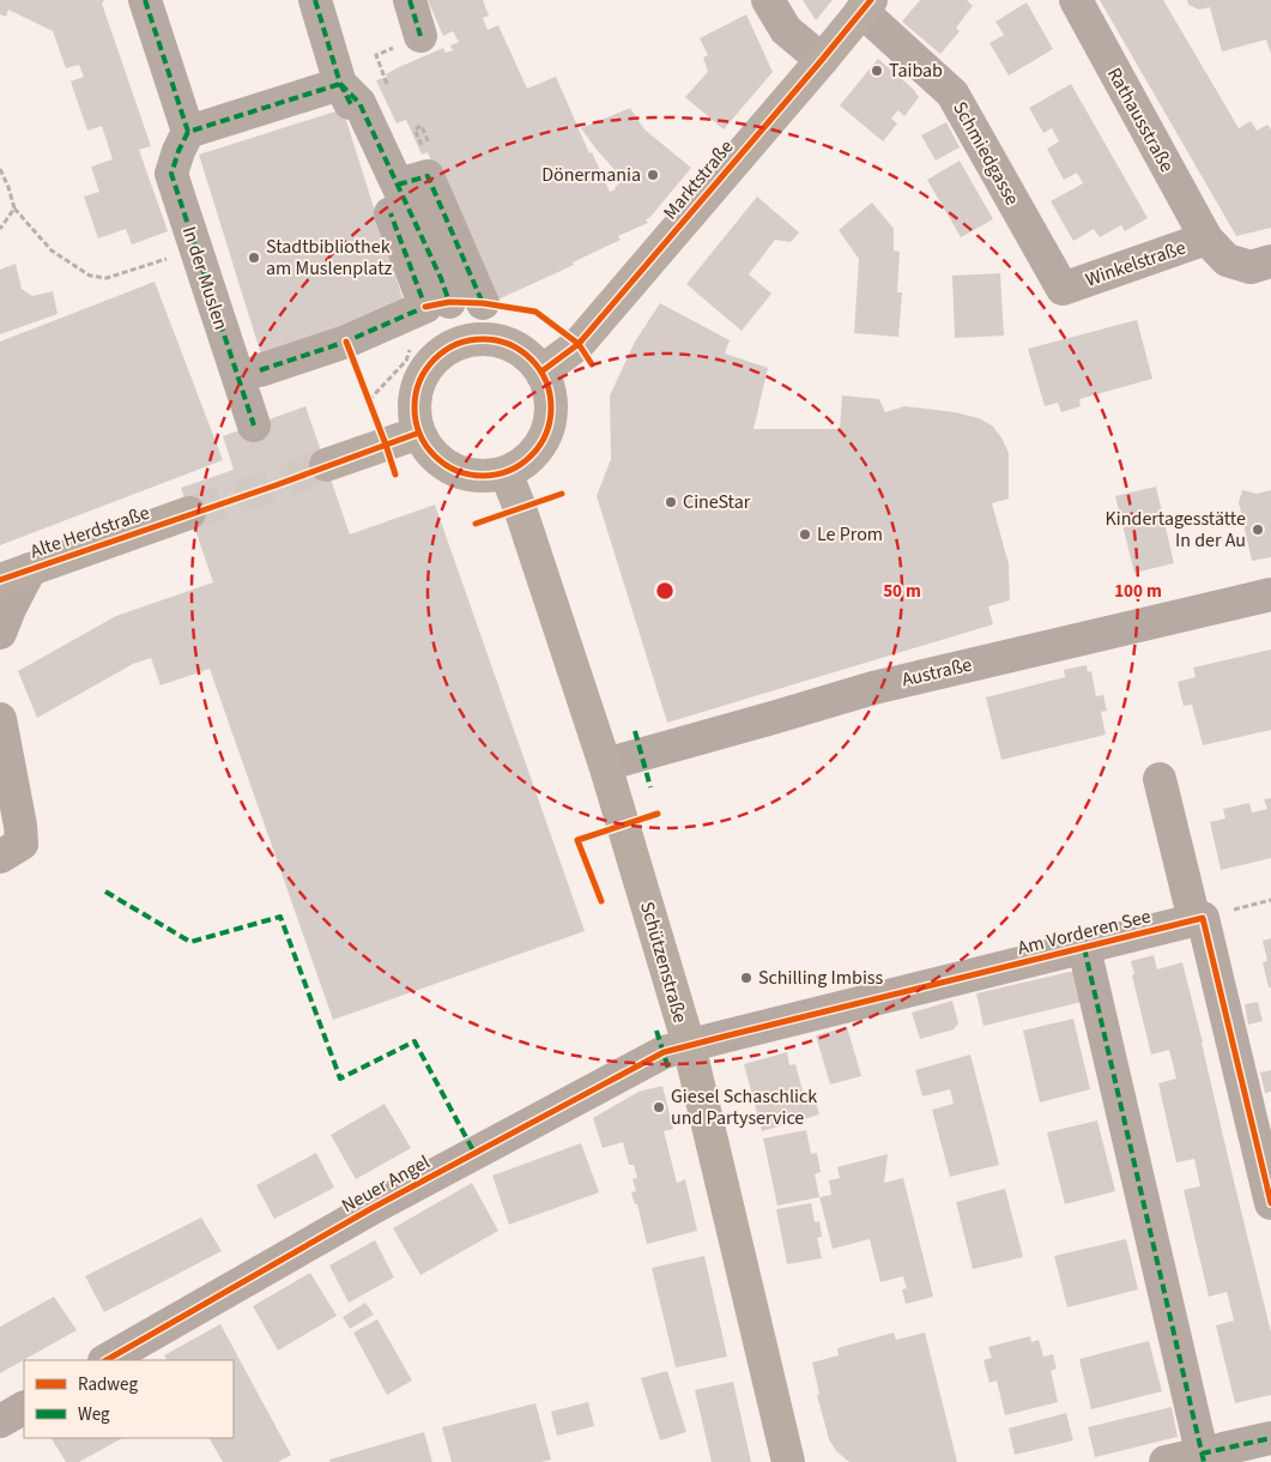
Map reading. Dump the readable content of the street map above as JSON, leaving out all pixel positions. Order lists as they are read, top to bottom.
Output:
{
  "streets": {
    "main road": ["Marktstraße", "Alte Herdstraße", "Schützenstraße"],
    "street": [
      "Rathausstraße",
      "Schmiedgasse",
      "Winkelstraße",
      "In der Muslen",
      "Austraße",
      "Am Vorderen See",
      "Neuer Angel"
    ]
  },
  "crossings": [
    ["Rathausstraße", "Winkelstraße"],
    ["Schmiedgasse", "Marktstraße"],
    ["Schmiedgasse", "Winkelstraße"],
    ["Marktstraße", "Schützenstraße"],
    ["Austraße", "Schützenstraße"],
    ["Am Vorderen See", "Schützenstraße"],
    ["Am Vorderen See", "Neuer Angel"],
    ["Schützenstraße", "Neuer Angel"]
  ],
  "places": [
    "Taibab",
    "Dönermania",
    "Stadtbibliothek am Muslenplatz",
    "CineStar",
    "Kindertagesstätte In der Au",
    "Le Prom",
    "Schilling Imbiss",
    "Giesel Schaschlick und Partyservice"
  ],
  "legend": ["Radweg", "Weg"],
  "rings": ["50 m", "100 m"]
}
